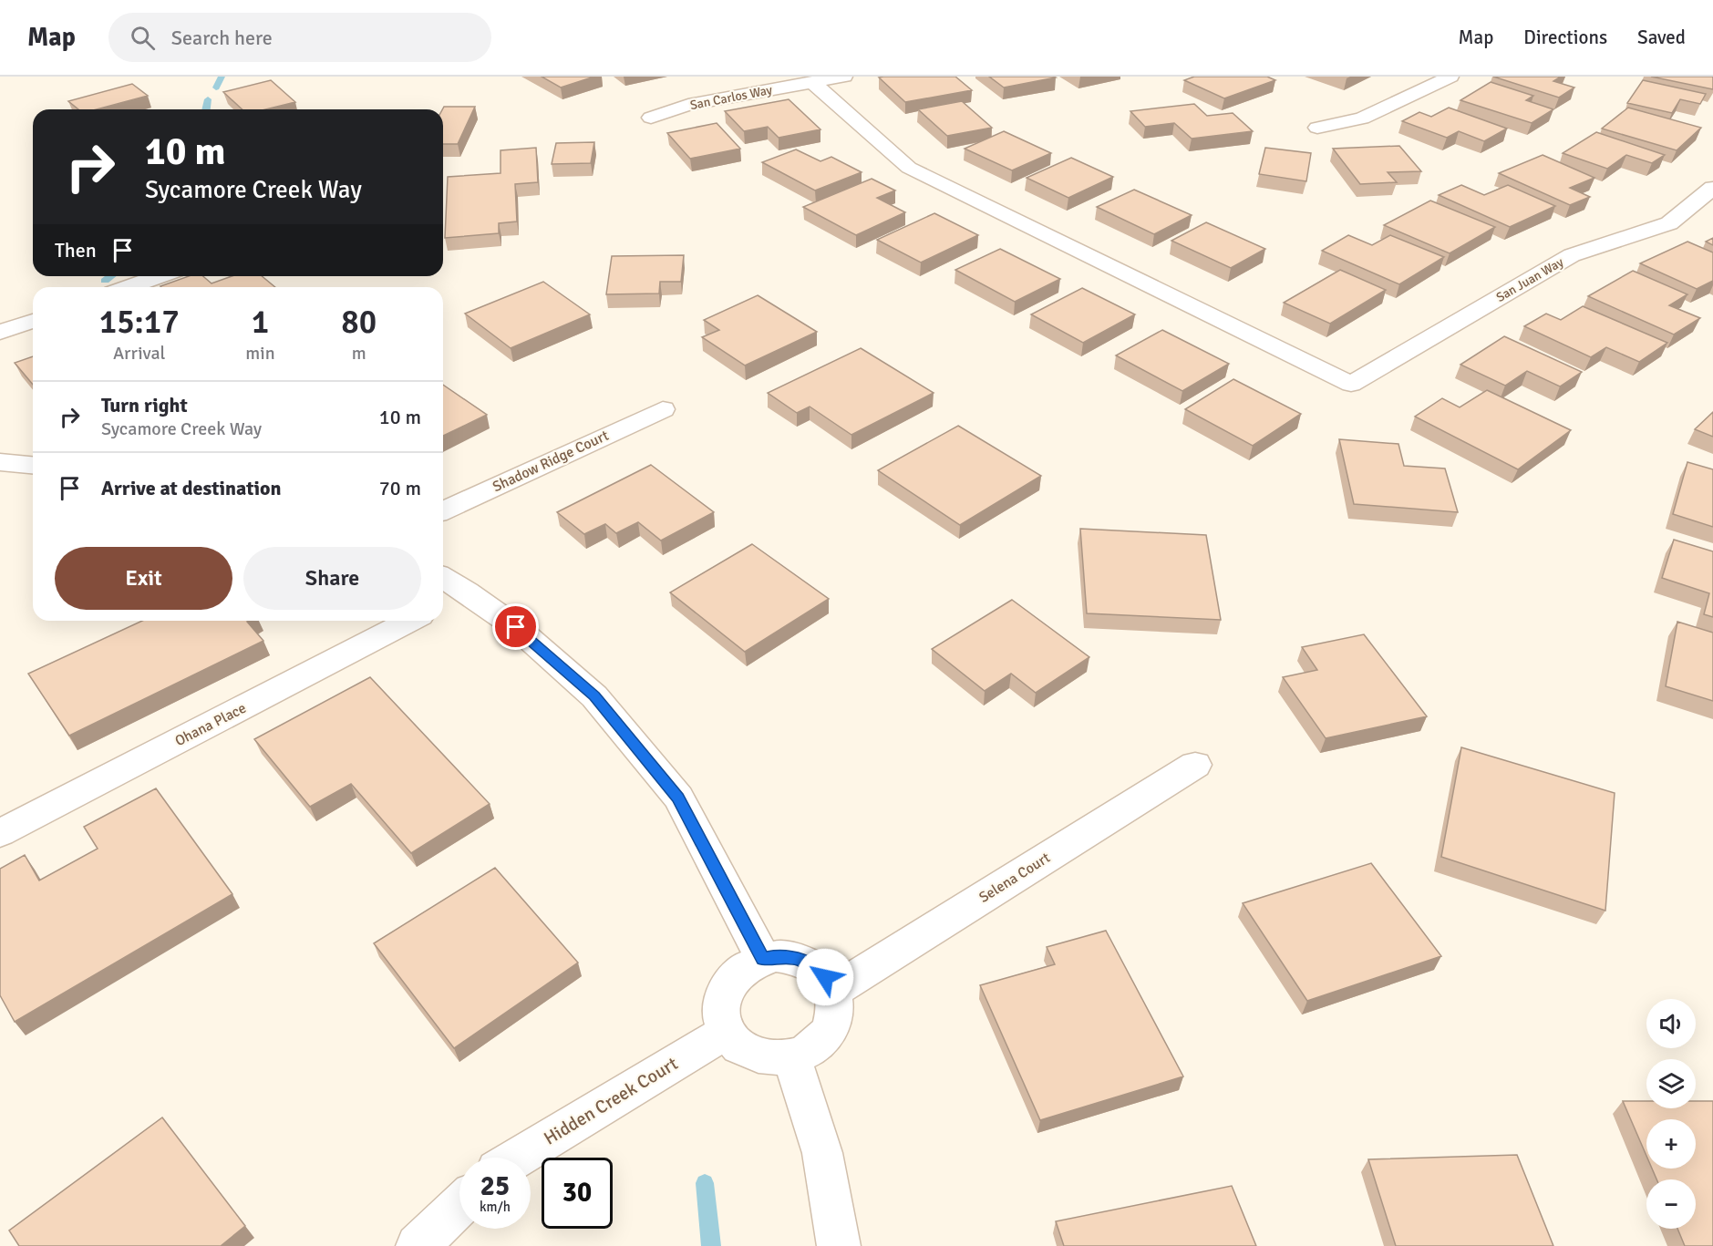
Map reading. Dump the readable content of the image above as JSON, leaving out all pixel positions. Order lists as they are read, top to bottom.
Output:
{
  "streets": {
    "street": [
      "San Carlos Way",
      "San Juan Way",
      "Shadow Ridge Court",
      "Ohana Place",
      "Selena Court",
      "Hidden Creek Court"
    ]
  },
  "crossings": [
    ["San Carlos Way", "San Juan Way"],
    ["Selena Court", "Hidden Creek Court"]
  ],
  "page": {
    "header": "Map",
    "search": "Search here",
    "nav": ["Map", "Directions", "Saved"],
    "turn": ["10 m", "Sycamore Creek Way"],
    "then": "Then",
    "eta": [
      "15:17",
      "Arrival",
      "1",
      "min",
      "80",
      "m"
    ],
    "list": [
      {
        "name": "Turn right",
        "note": "Sycamore Creek Way",
        "value": "10 m"
      },
      {
        "name": "Arrive at destination",
        "value": "70 m"
      }
    ],
    "buttons": ["Exit", "Share"],
    "map_buttons": ["+", "−"],
    "speed": "25 km/h",
    "limit": "30"
  }
}
